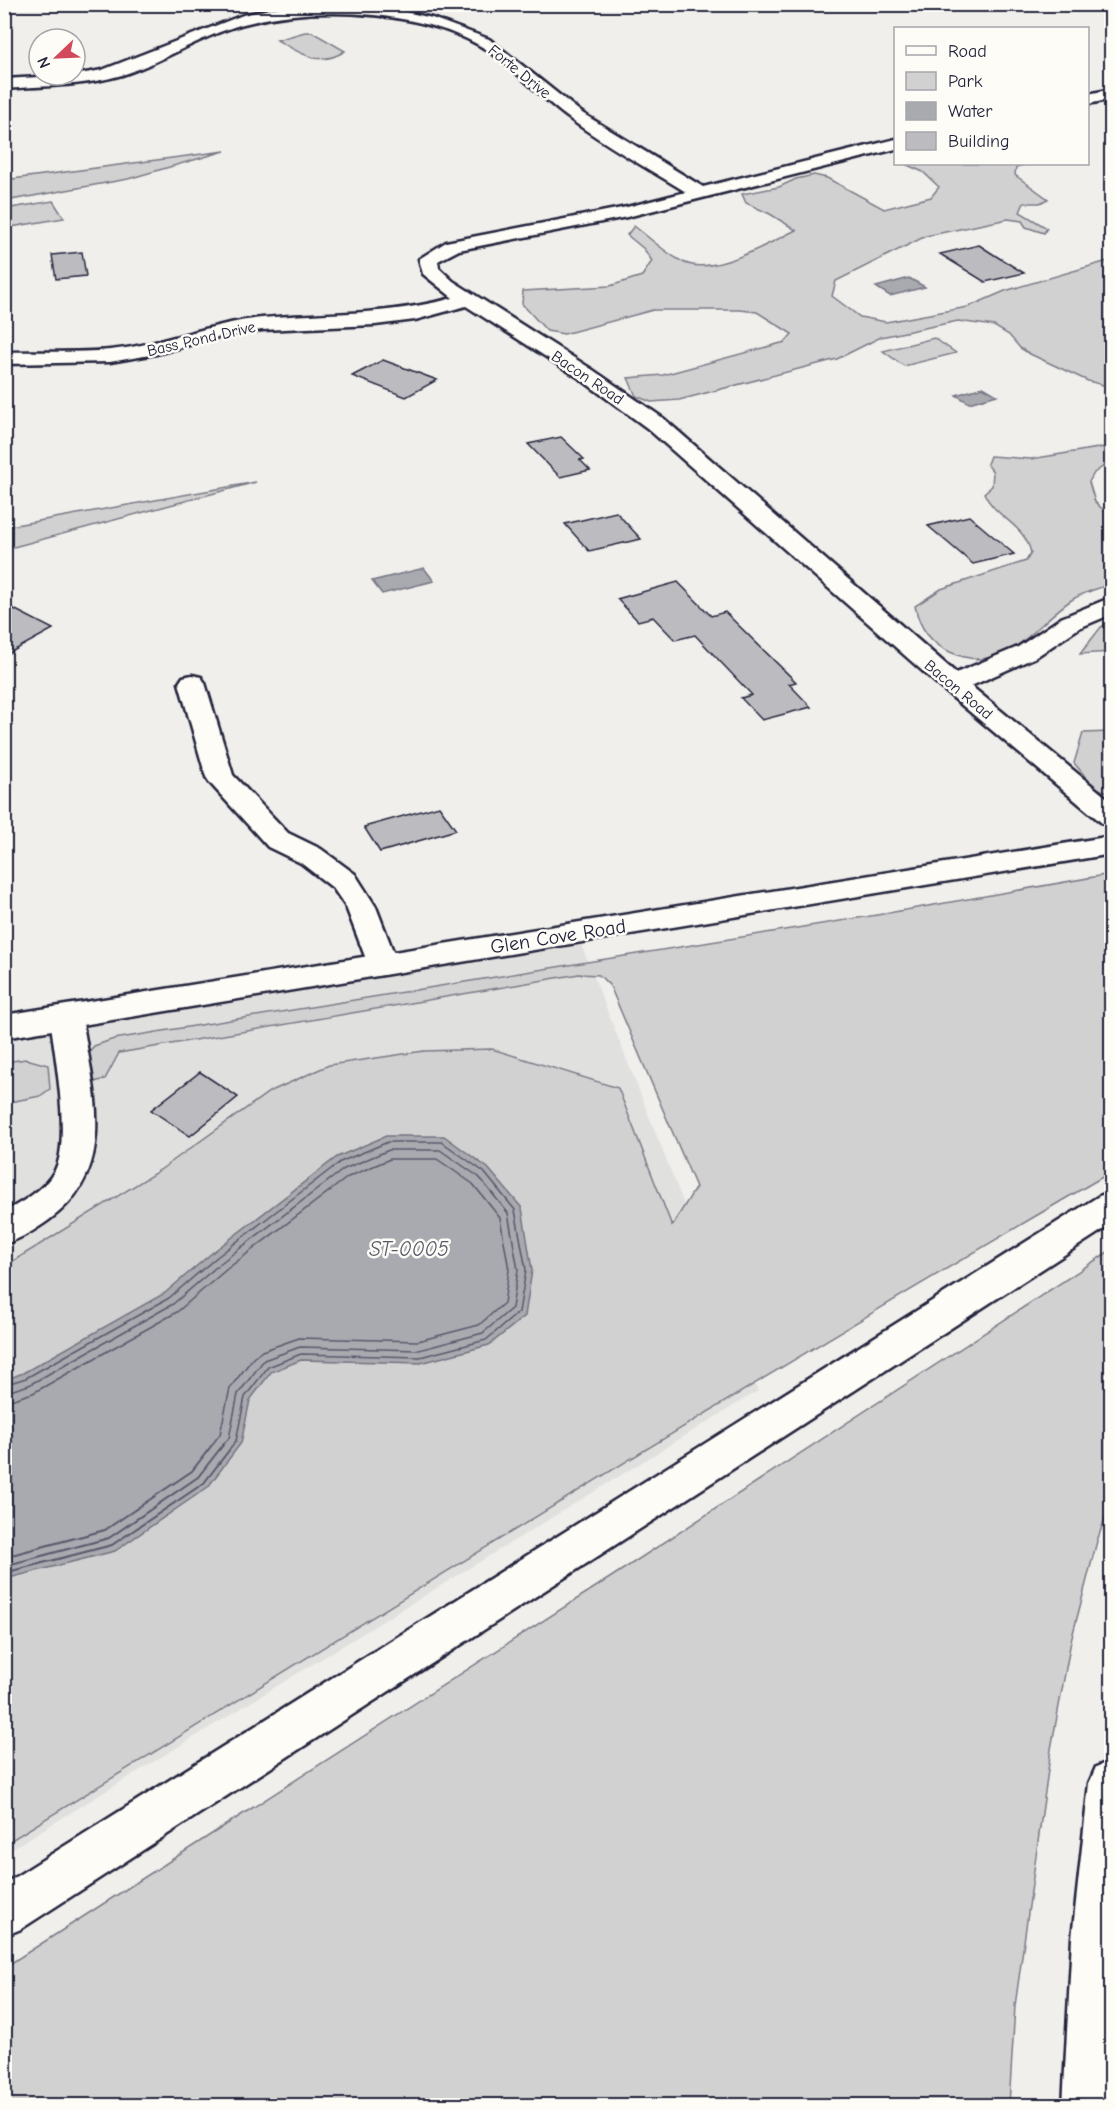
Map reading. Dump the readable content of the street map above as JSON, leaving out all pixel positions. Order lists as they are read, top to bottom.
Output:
{
  "streets": {
    "main road": [
      "Forte Drive",
      "Bass Pond Drive",
      "Bacon Road",
      "Glen Cove Road"
    ]
  },
  "crossings": [
    ["Forte Drive", "Bacon Road"],
    ["Bass Pond Drive", "Bacon Road"]
  ],
  "water": ["ST-0005"],
  "legend": [
    "Road",
    "Park",
    "Water",
    "Building"
  ],
  "north": "bottom left"
}
